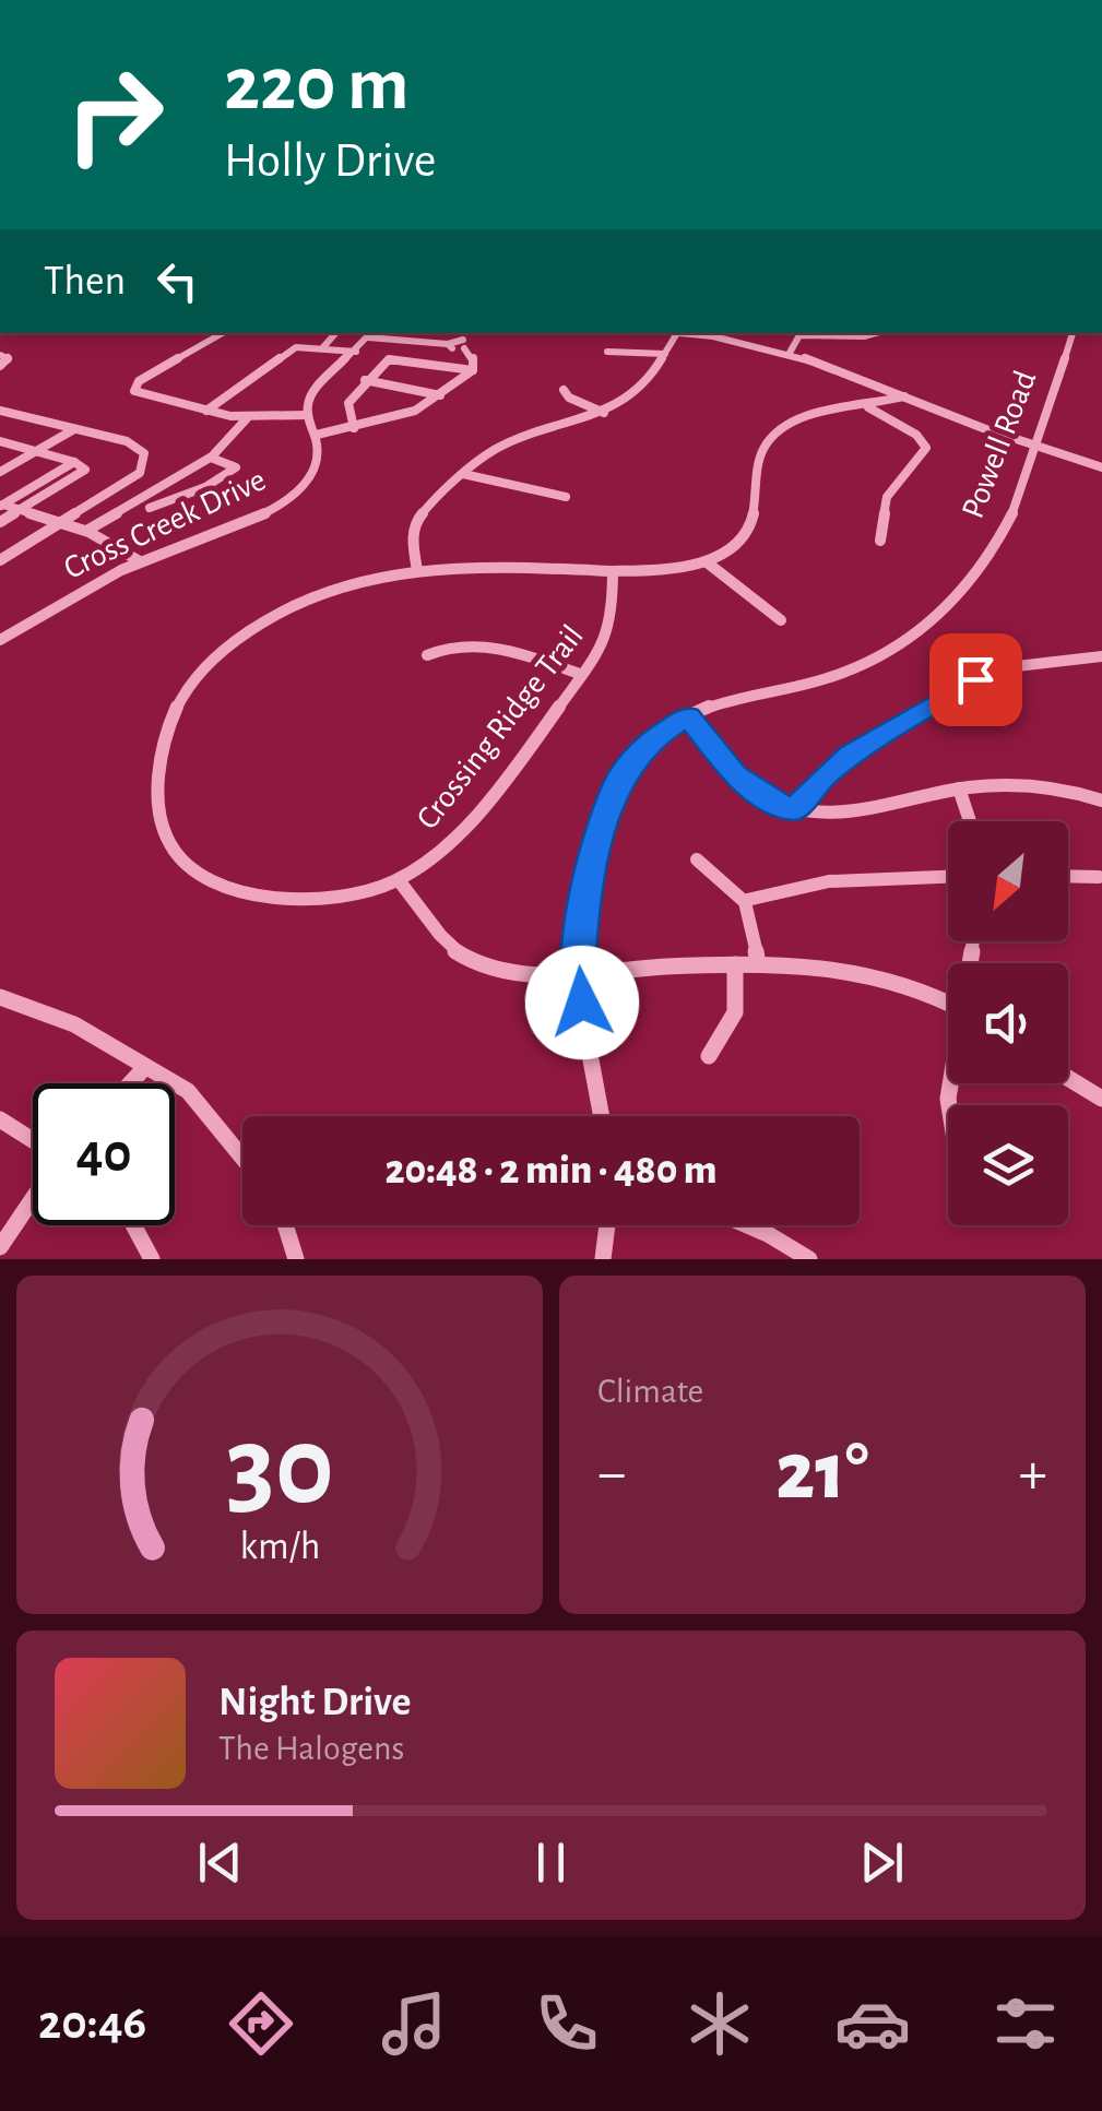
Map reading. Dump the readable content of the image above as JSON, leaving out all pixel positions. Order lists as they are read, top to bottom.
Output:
{
  "streets": {
    "street": ["Powell Road", "Cross Creek Drive", "Crossing Ridge Trail"]
  },
  "north": "bottom left",
  "page": {
    "turn": ["220 m", "Holly Drive"],
    "then": "Then",
    "limit": "40",
    "trip": "20:48 · 2 min · 480 m",
    "tile": "Climate",
    "heat": ["−", "21°", "+"],
    "song": ["Night Drive", "The Halogens"],
    "tabs": "20:46",
    "gauge": ["30", "km/h"]
  }
}
